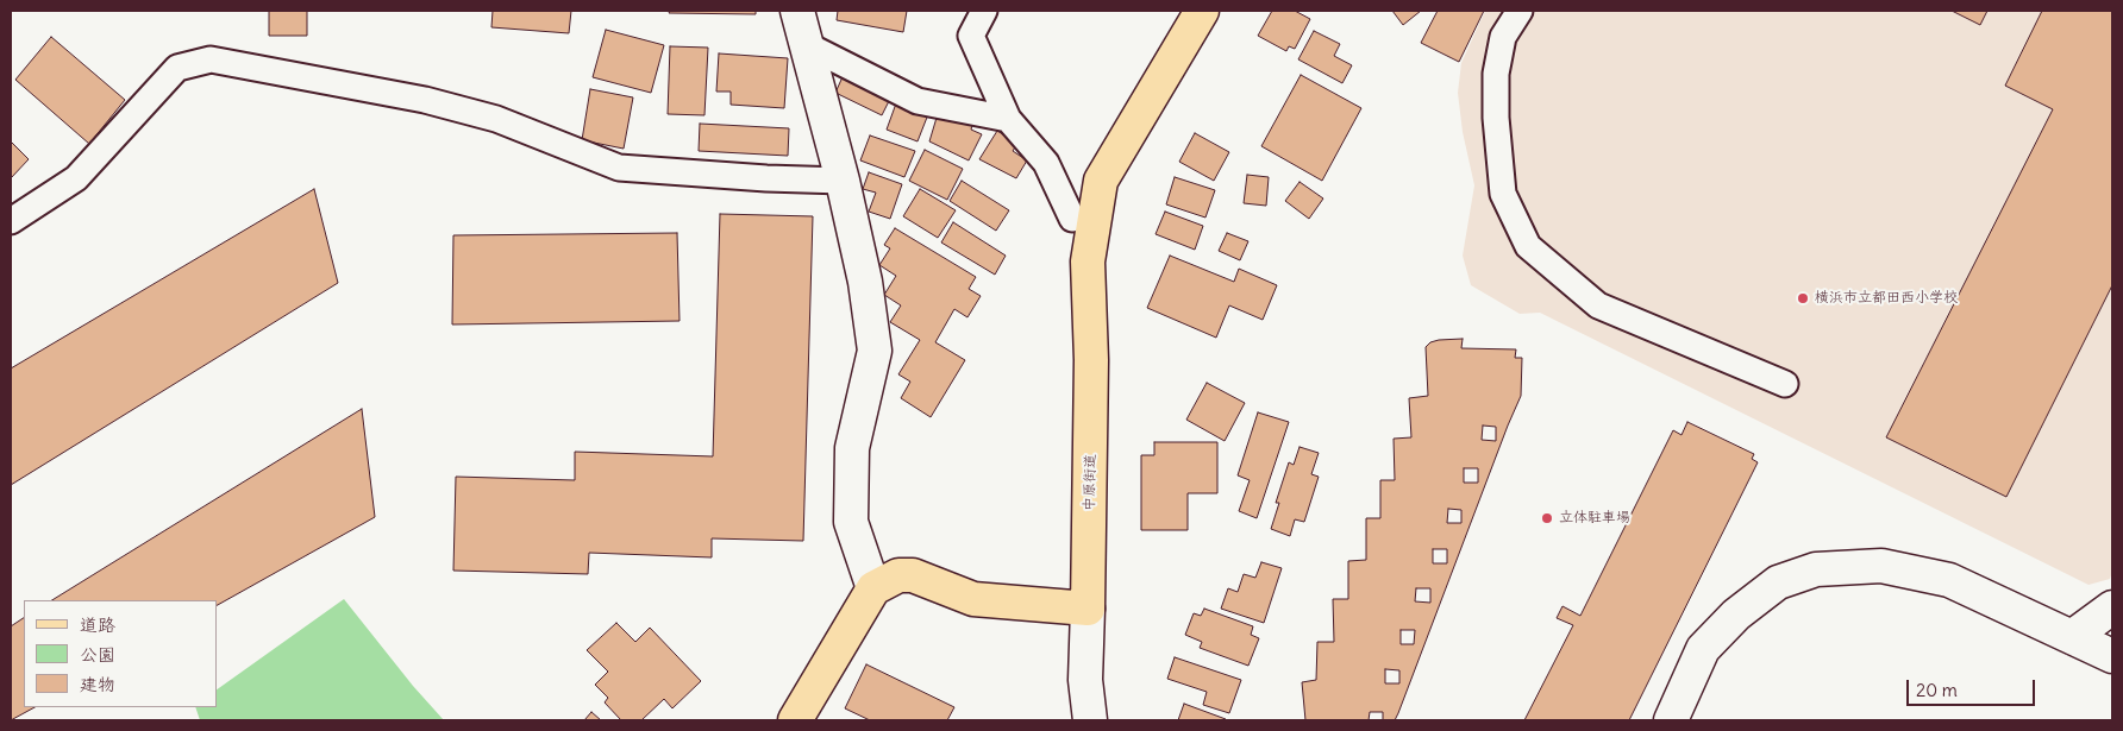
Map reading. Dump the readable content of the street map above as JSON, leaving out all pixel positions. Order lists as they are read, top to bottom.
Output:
{
  "streets": {
    "main road": ["中原街道"]
  },
  "places": ["横浜市立都田西小学校", "立体駐車場"],
  "legend": ["道路", "公園", "建物"],
  "scale_bar": "20 m"
}
